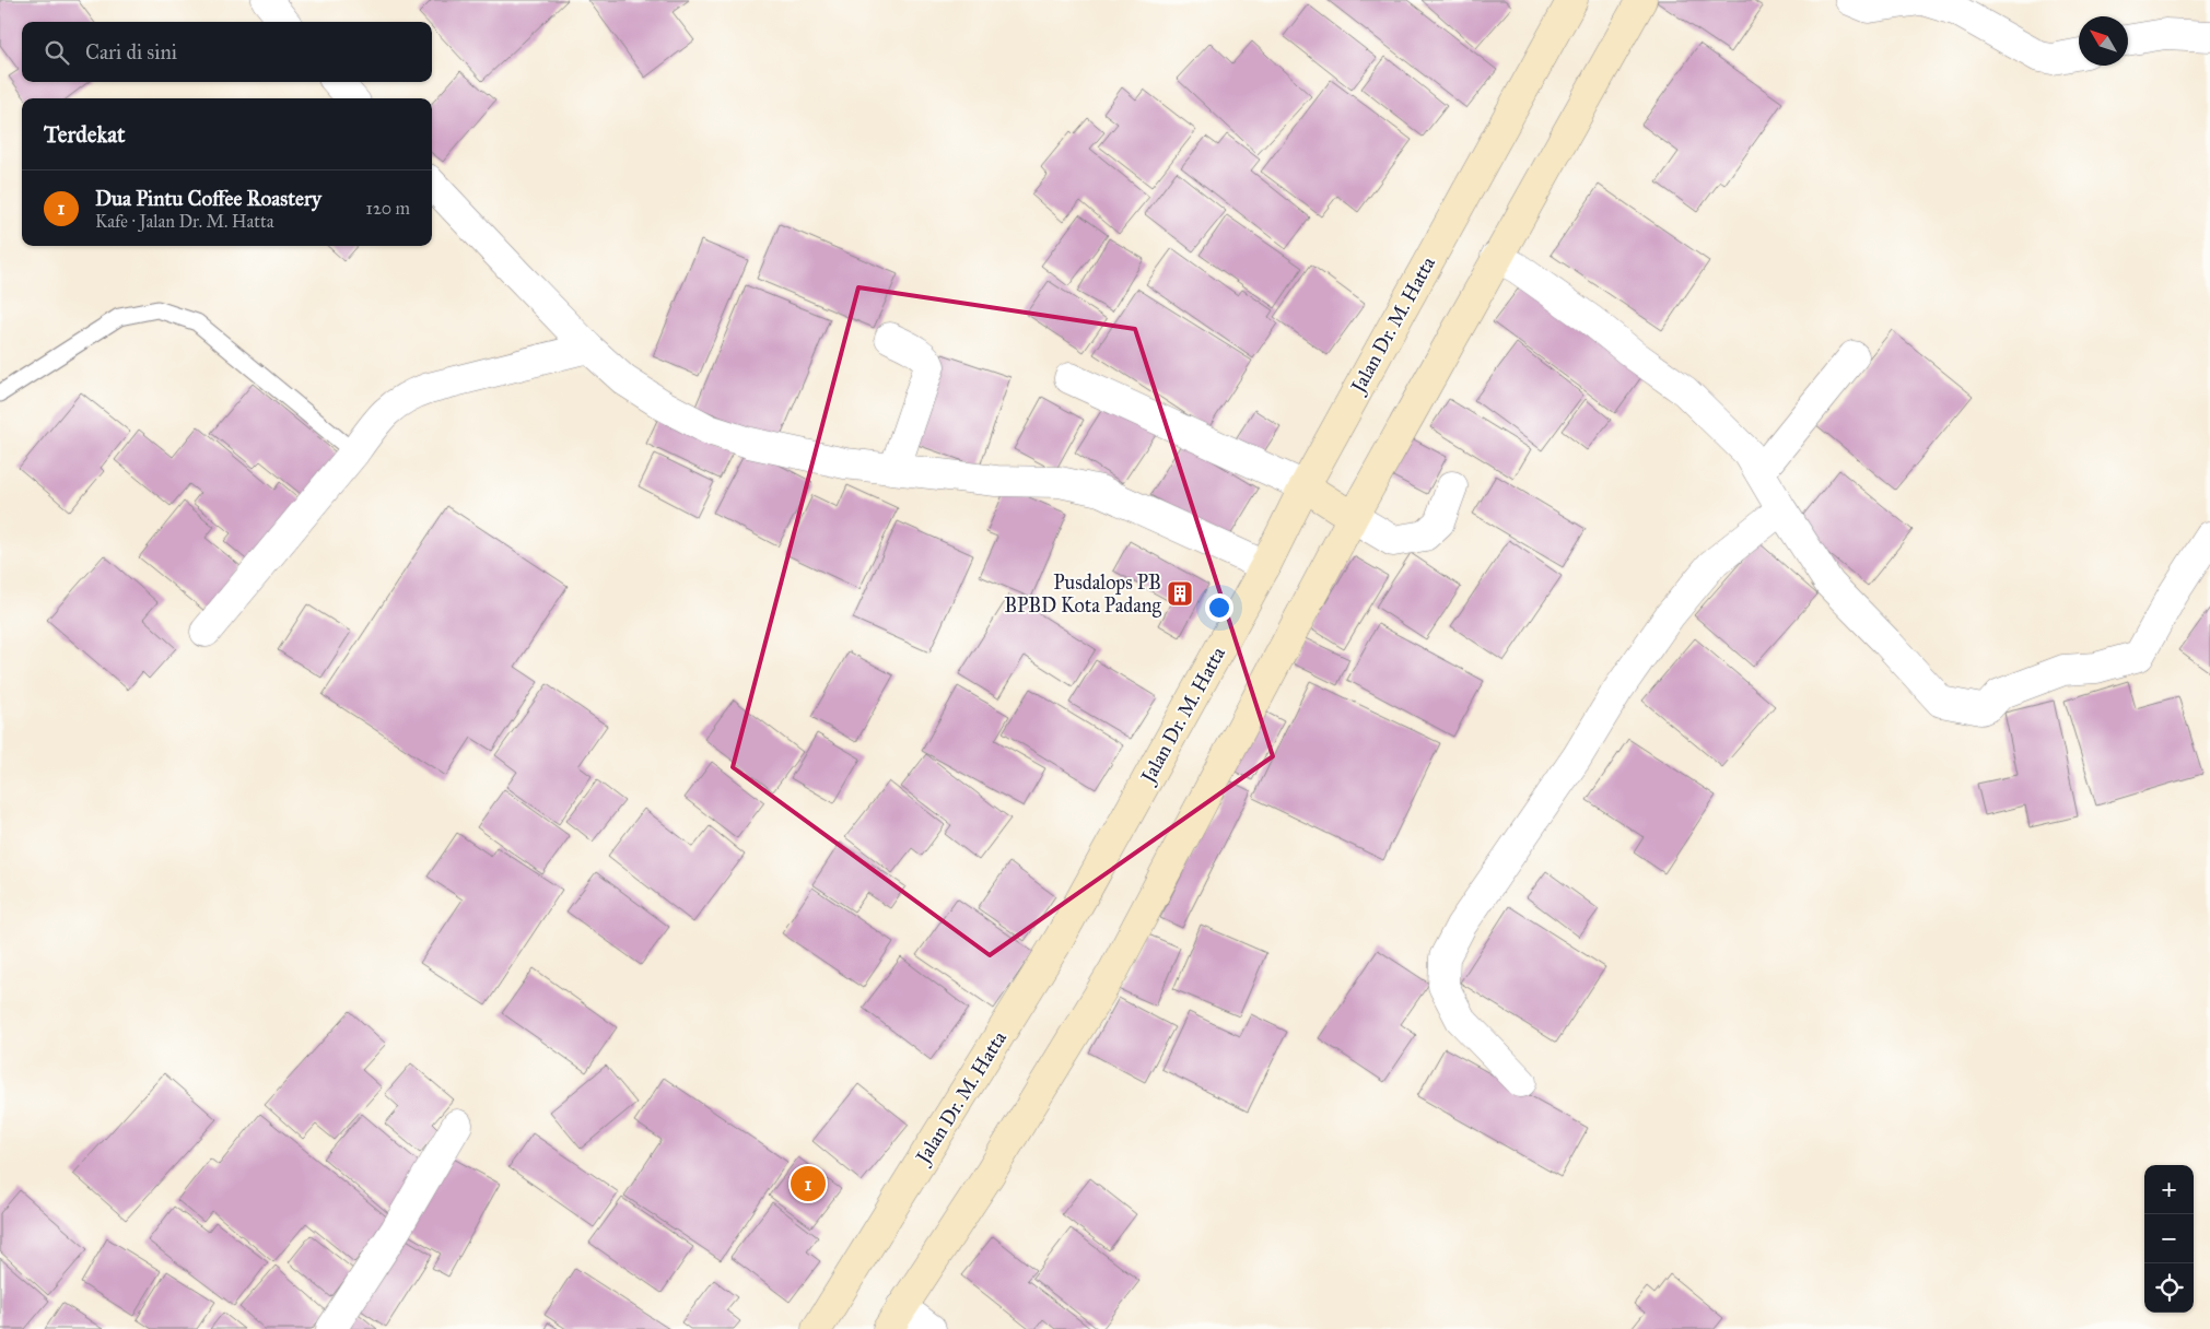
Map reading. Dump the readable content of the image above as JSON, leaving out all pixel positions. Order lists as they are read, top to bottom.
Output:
{
  "streets": {
    "main road": ["Jalan Dr. M. Hatta"]
  },
  "places": {
    "building": ["Pusdalops PB BPBD Kota Padang"]
  },
  "north": "top left",
  "page": {
    "search": "Cari di sini",
    "heading": "Terdekat",
    "list": [
      {
        "mark": "1",
        "name": "Dua Pintu Coffee Roastery",
        "note": "Kafe · Jalan Dr. M. Hatta",
        "value": "120 m"
      }
    ],
    "pins": "1",
    "map_buttons": ["+", "−"]
  }
}
